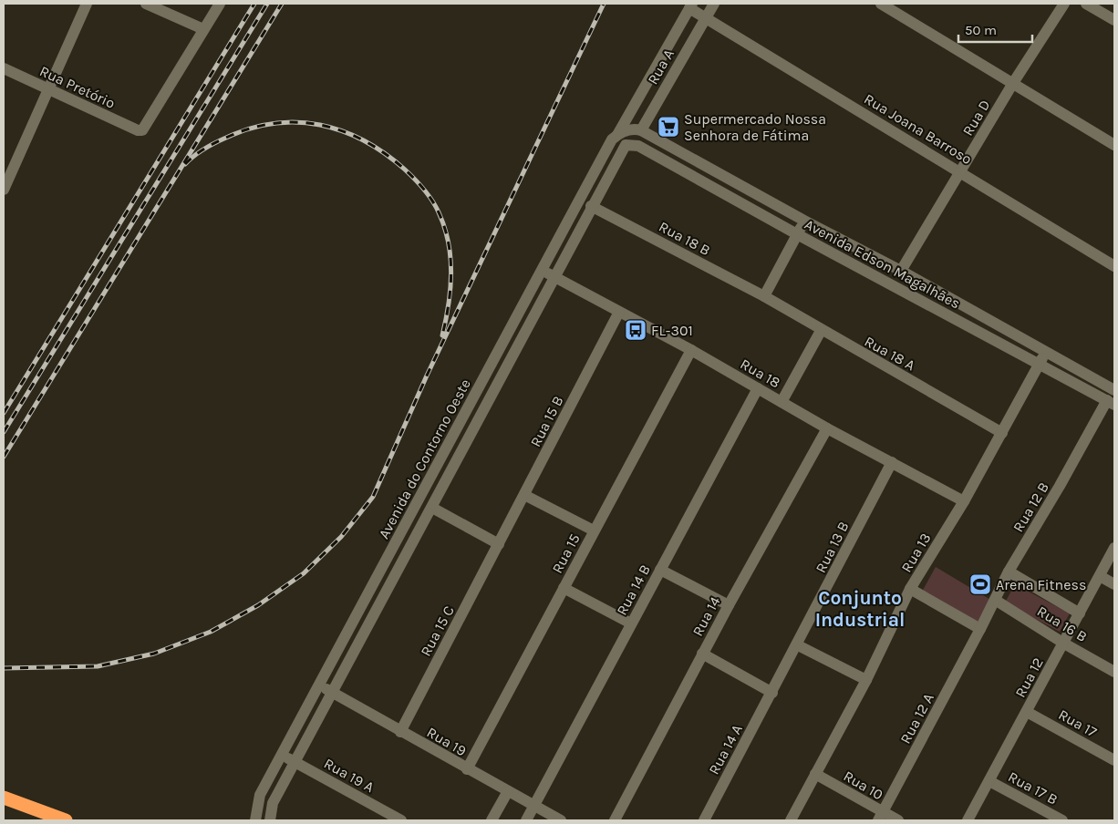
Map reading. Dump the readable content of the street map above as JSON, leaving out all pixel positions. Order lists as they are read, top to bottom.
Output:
{
  "streets": {
    "street": [
      "Rua A",
      "Rua Pretório",
      "Rua D",
      "Rua Joana Barroso",
      "Rua 18 B",
      "Avenida Edson Magalhães",
      "Rua 18 A",
      "Rua 18",
      "Rua 15 B",
      "Avenida do Contorno Oeste",
      "Rua 12 B",
      "Rua 13 B",
      "Rua 13",
      "Rua 15",
      "Rua 14 B",
      "Rua 14",
      "Rua 16 B",
      "Rua 15 C",
      "Rua 12",
      "Rua 12 A",
      "Rua 17",
      "Rua 19",
      "Rua 14 A",
      "Rua 19 A",
      "Rua 10",
      "Rua 17 B"
    ]
  },
  "crossings": [
    ["Rua A", "Rua Joana Barroso"],
    ["Rua A", "Avenida Edson Magalhães"],
    ["Rua D", "Rua Joana Barroso"],
    ["Rua D", "Avenida Edson Magalhães"],
    ["Rua Joana Barroso", "Avenida do Contorno Oeste"],
    ["Rua 18 B", "Rua 18 A"],
    ["Rua 18 B", "Avenida do Contorno Oeste"],
    ["Avenida Edson Magalhães", "Avenida do Contorno Oeste"],
    ["Avenida Edson Magalhães", "Rua 12 B"],
    ["Avenida Edson Magalhães", "Rua 13"],
    ["Rua 18 A", "Rua 13"],
    ["Rua 18", "Rua 15 B"],
    ["Rua 18", "Avenida do Contorno Oeste"],
    ["Rua 18", "Rua 13 B"],
    ["Rua 18", "Rua 13"],
    ["Rua 18", "Rua 15"],
    ["Rua 18", "Rua 14 B"],
    ["Rua 18", "Rua 14"],
    ["Rua 15 B", "Rua 15 C"],
    ["Avenida do Contorno Oeste", "Rua 19"],
    ["Avenida do Contorno Oeste", "Rua 19 A"],
    ["Rua 12 B", "Rua 16 B"],
    ["Rua 12 B", "Rua 12 A"],
    ["Rua 13 B", "Rua 14 A"],
    ["Rua 13", "Rua 10"],
    ["Rua 15", "Rua 19"],
    ["Rua 14 B", "Rua 19"],
    ["Rua 16 B", "Rua 12"],
    ["Rua 15 C", "Rua 19"],
    ["Rua 12", "Rua 17"],
    ["Rua 12", "Rua 17 B"],
    ["Rua 12 A", "Rua 10"]
  ],
  "districts": ["Conjunto Industrial"],
  "places": {
    "supermarket": ["Supermercado Nossa Senhora de Fátima"],
    "bus stop": ["FL-301"],
    "sports": ["Arena Fitness"]
  },
  "scale_bar": "50 m"
}
